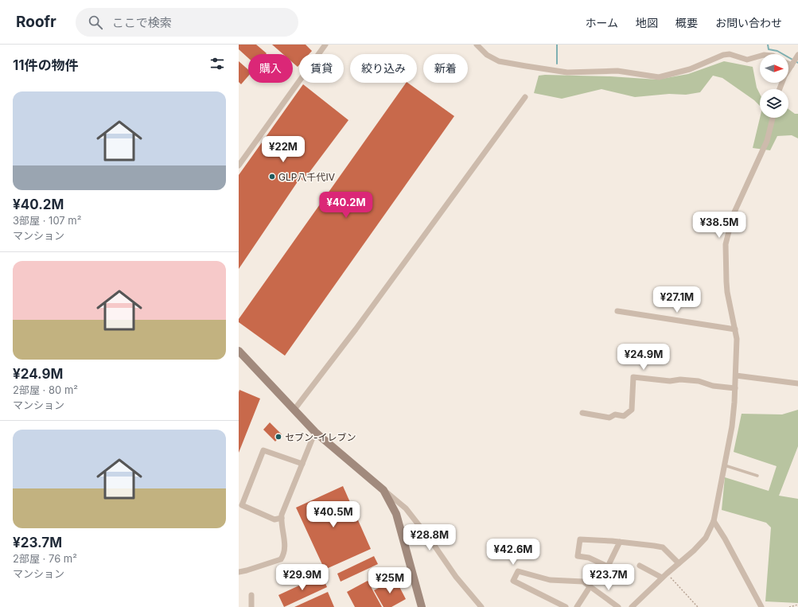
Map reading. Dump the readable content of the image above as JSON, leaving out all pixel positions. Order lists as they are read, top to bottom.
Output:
{
  "places": ["GLP八千代Ⅳ", "セブン-イレブン"],
  "north": "right",
  "page": {
    "header": "Roofr",
    "search": "ここで検索",
    "nav": [
      "ホーム",
      "地図",
      "概要",
      "お問い合わせ"
    ],
    "heading": "11件の物件",
    "chip": [
      "購入",
      "賃貸",
      "絞り込み",
      "新着"
    ],
    "list": [
      {
        "name": "¥40.2M",
        "note": "3部屋 · 107 m² · マンション"
      },
      {
        "name": "¥24.9M",
        "note": "2部屋 · 80 m² · マンション"
      },
      {
        "name": "¥23.7M",
        "note": "2部屋 · 76 m² · マンション"
      }
    ],
    "price": [
      "¥22M",
      "¥40.2M",
      "¥38.5M",
      "¥27.1M",
      "¥24.9M",
      "¥40.5M",
      "¥28.8M",
      "¥42.6M",
      "¥29.9M",
      "¥23.7M",
      "¥25M"
    ]
  }
}
